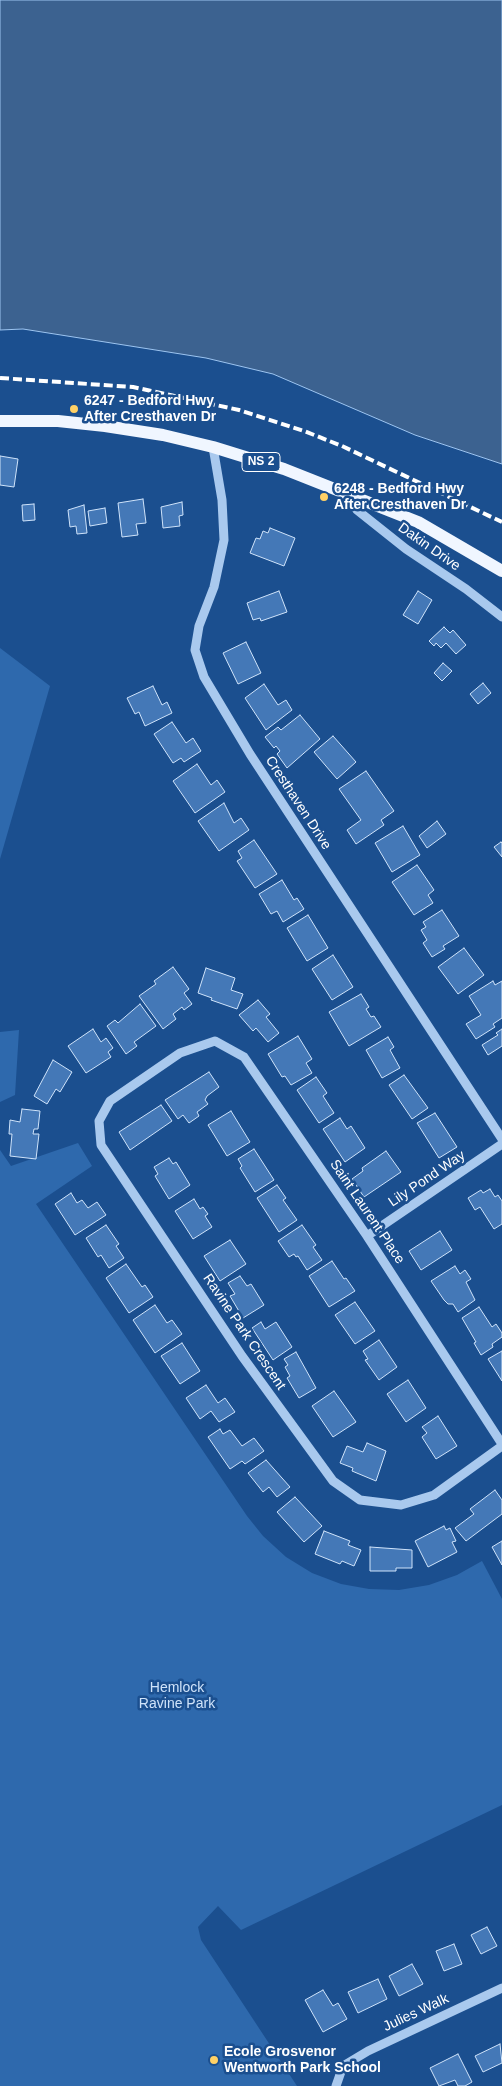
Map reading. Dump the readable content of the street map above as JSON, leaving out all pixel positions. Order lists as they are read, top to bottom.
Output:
{
  "streets": {
    "main road": ["NS 2"],
    "street": [
      "Dakin Drive",
      "Cresthaven Drive",
      "Lily Pond Way",
      "Saint Laurent Place",
      "Ravine Park Crescent",
      "Julies Walk"
    ]
  },
  "crossings": [
    ["NS 2", "Dakin Drive"],
    ["NS 2", "Cresthaven Drive"],
    ["Lily Pond Way", "Saint Laurent Place"],
    ["Saint Laurent Place", "Ravine Park Crescent"]
  ],
  "parks": ["Hemlock Ravine Park"],
  "places": ["6247 - Bedford Hwy After Cresthaven Dr", "6248 - Bedford Hwy After Cresthaven Dr", "Ecole Grosvenor Wentworth Park School"]
}
